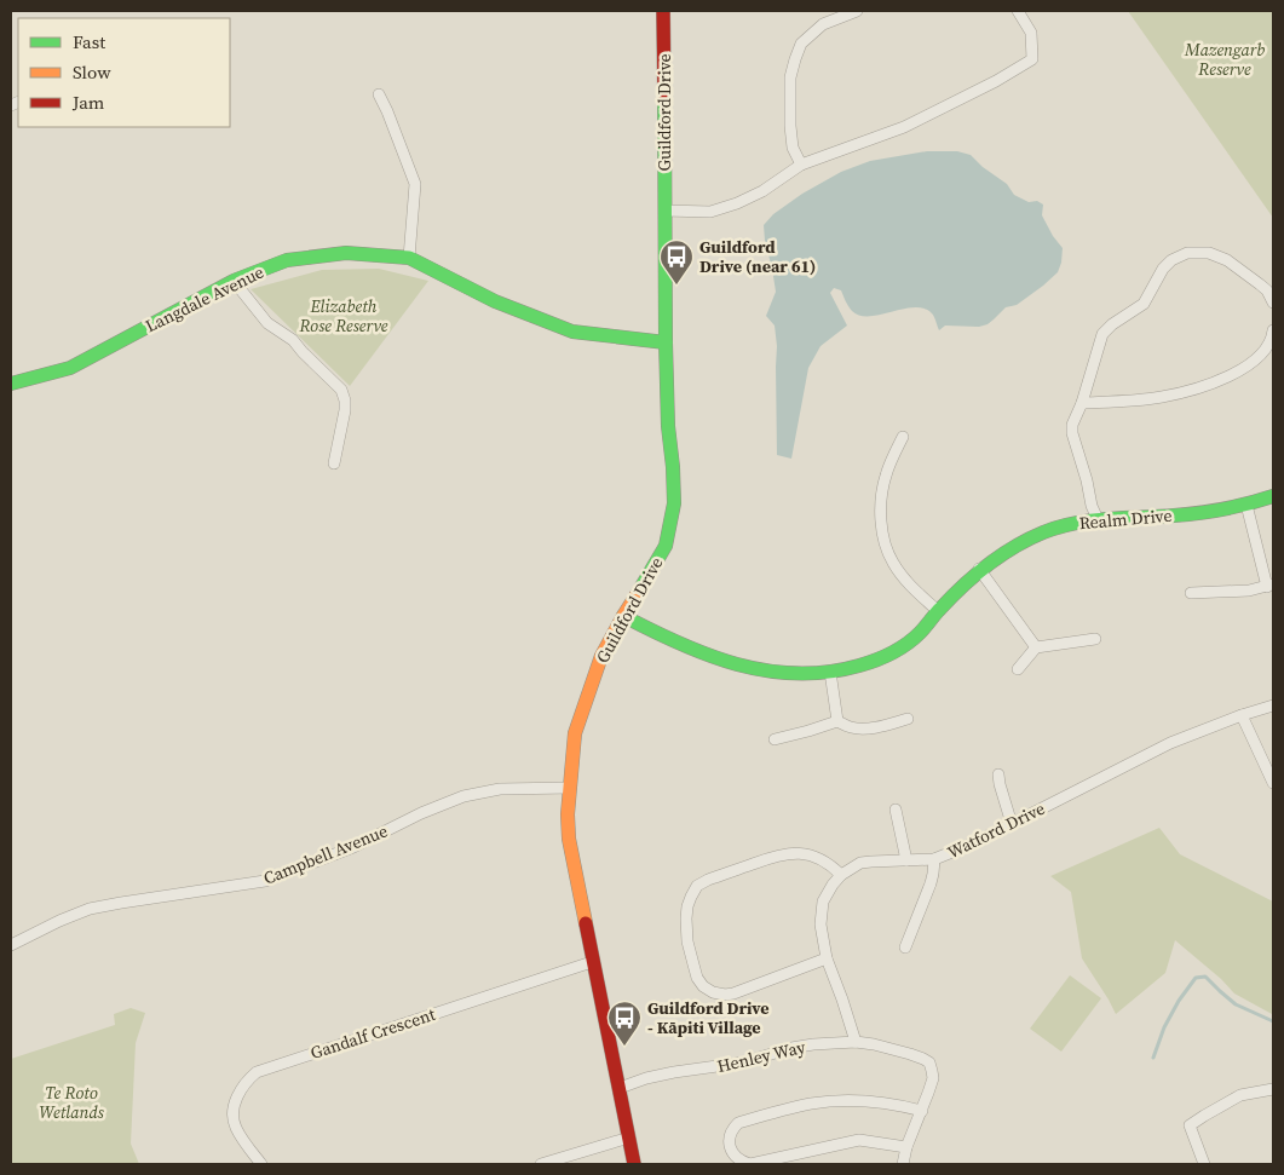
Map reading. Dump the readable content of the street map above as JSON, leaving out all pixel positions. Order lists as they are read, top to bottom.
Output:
{
  "streets": {
    "street": [
      "Guildford Drive",
      "Langdale Avenue",
      "Realm Drive",
      "Watford Drive",
      "Campbell Avenue",
      "Gandalf Crescent",
      "Henley Way"
    ]
  },
  "crossings": [
    ["Guildford Drive", "Langdale Avenue"],
    ["Guildford Drive", "Realm Drive"],
    ["Guildford Drive", "Campbell Avenue"],
    ["Guildford Drive", "Gandalf Crescent"],
    ["Guildford Drive", "Henley Way"],
    ["Watford Drive", "Henley Way"]
  ],
  "parks": ["Mazengarb Reserve", "Elizabeth Rose Reserve", "Te Roto Wetlands"],
  "places": {
    "bus stop": ["Guildford Drive (near 61)", "Guildford Drive - Kāpiti Village"]
  },
  "legend": ["Fast", "Slow", "Jam"]
}
